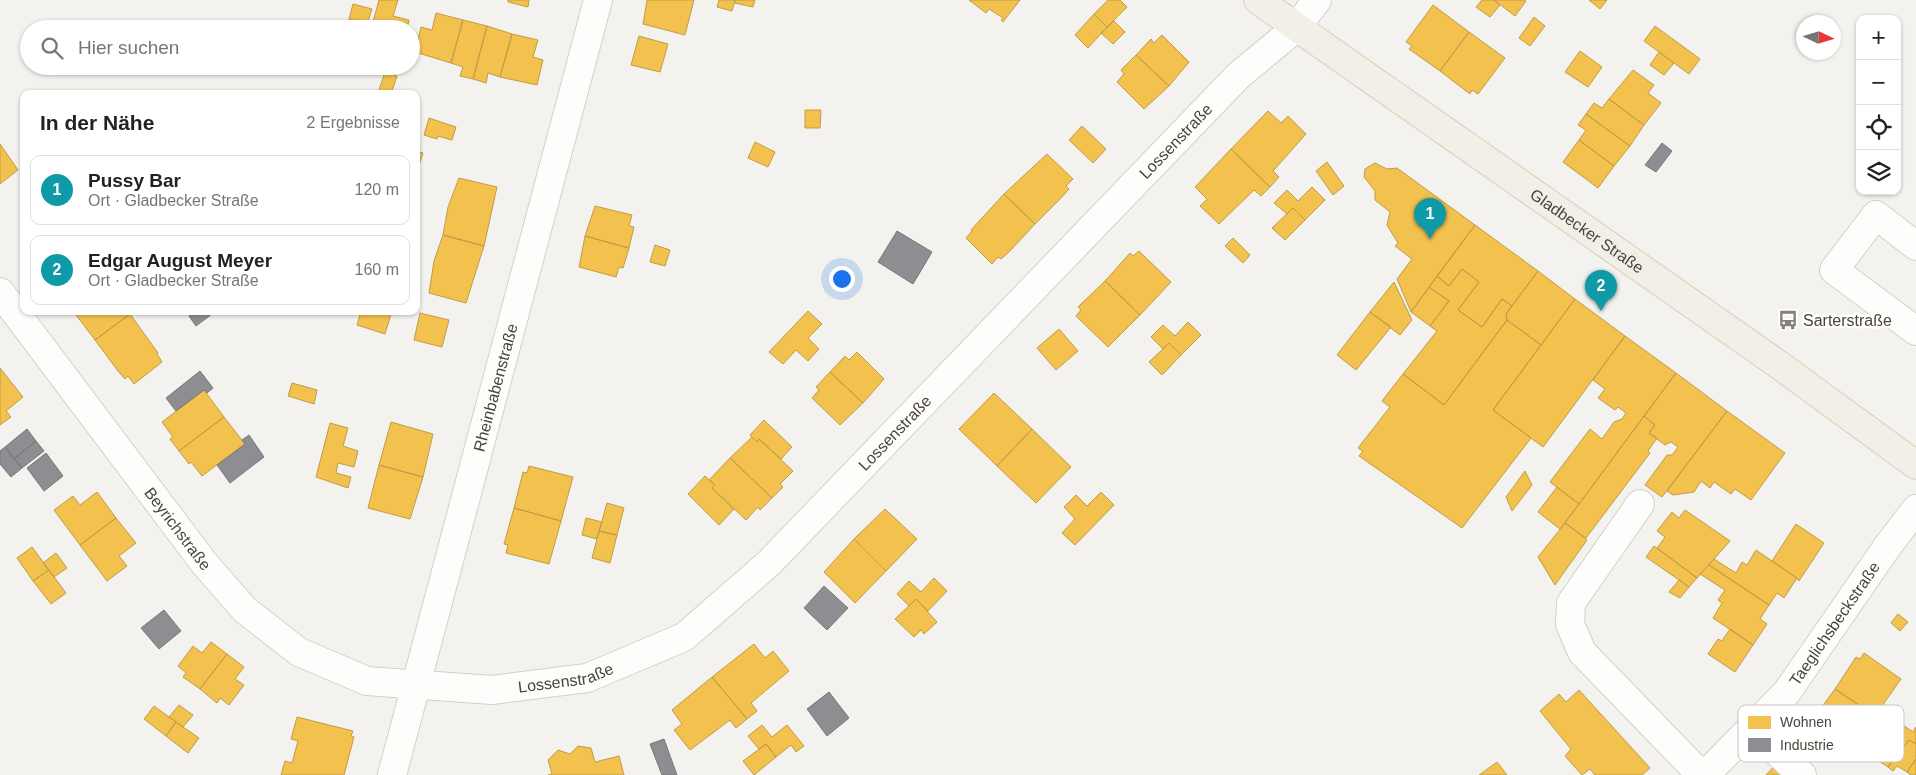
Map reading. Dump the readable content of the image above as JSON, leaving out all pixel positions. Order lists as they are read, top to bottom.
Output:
{
  "streets": {
    "main road": ["Gladbecker Straße"],
    "street": [
      "Lossenstraße",
      "Rheinbabenstraße",
      "Beyrichstraße",
      "Taeglichsbeckstraße"
    ]
  },
  "crossings": [
    ["Lossenstraße", "Gladbecker Straße"],
    ["Lossenstraße", "Rheinbabenstraße"],
    ["Lossenstraße", "Beyrichstraße"],
    ["Rheinbabenstraße", "Beyrichstraße"]
  ],
  "places": {
    "bus stop": ["Sarterstraße"]
  },
  "legend": ["Wohnen", "Industrie"],
  "north": "right",
  "page": {
    "map_buttons": ["+", "−"],
    "search": "Hier suchen",
    "heading": ["In der Nähe", "2 Ergebnisse"],
    "list": [
      {
        "mark": "1",
        "name": "Pussy Bar",
        "note": "Ort · Gladbecker Straße",
        "value": "120 m"
      },
      {
        "mark": "2",
        "name": "Edgar August Meyer",
        "note": "Ort · Gladbecker Straße",
        "value": "160 m"
      }
    ],
    "pins": ["1", "2"]
  }
}
